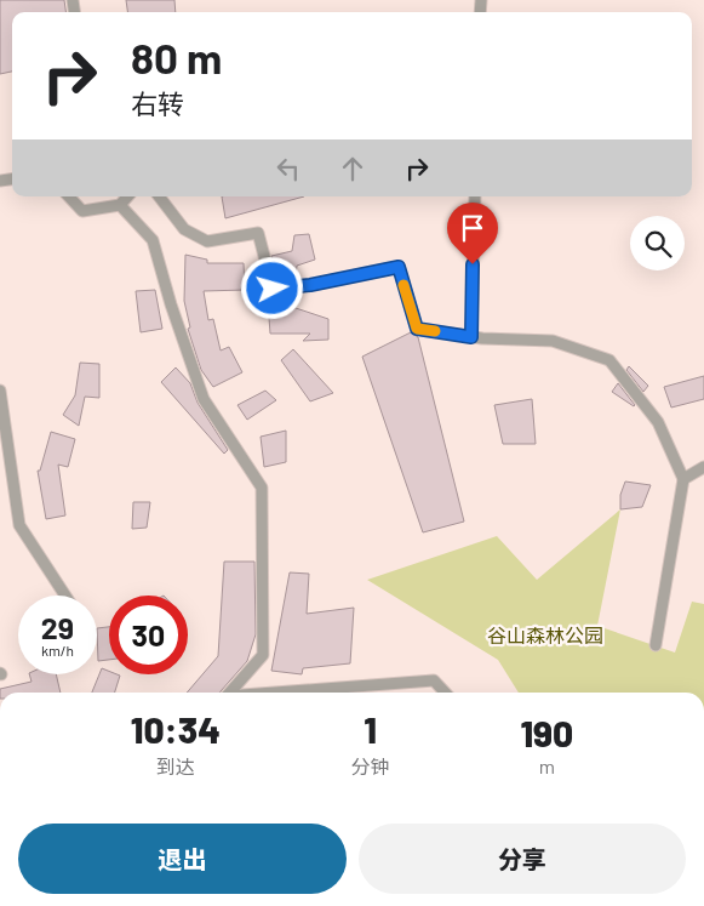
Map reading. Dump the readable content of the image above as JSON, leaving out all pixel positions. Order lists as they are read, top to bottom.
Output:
{
  "parks": ["谷山森林公园"],
  "page": {
    "turn": ["80 m", "右转"],
    "speed": "29 km/h",
    "limit": "30",
    "eta": [
      "10:34",
      "到达",
      "1",
      "分钟",
      "190",
      "m"
    ],
    "buttons": ["退出", "分享"]
  }
}
